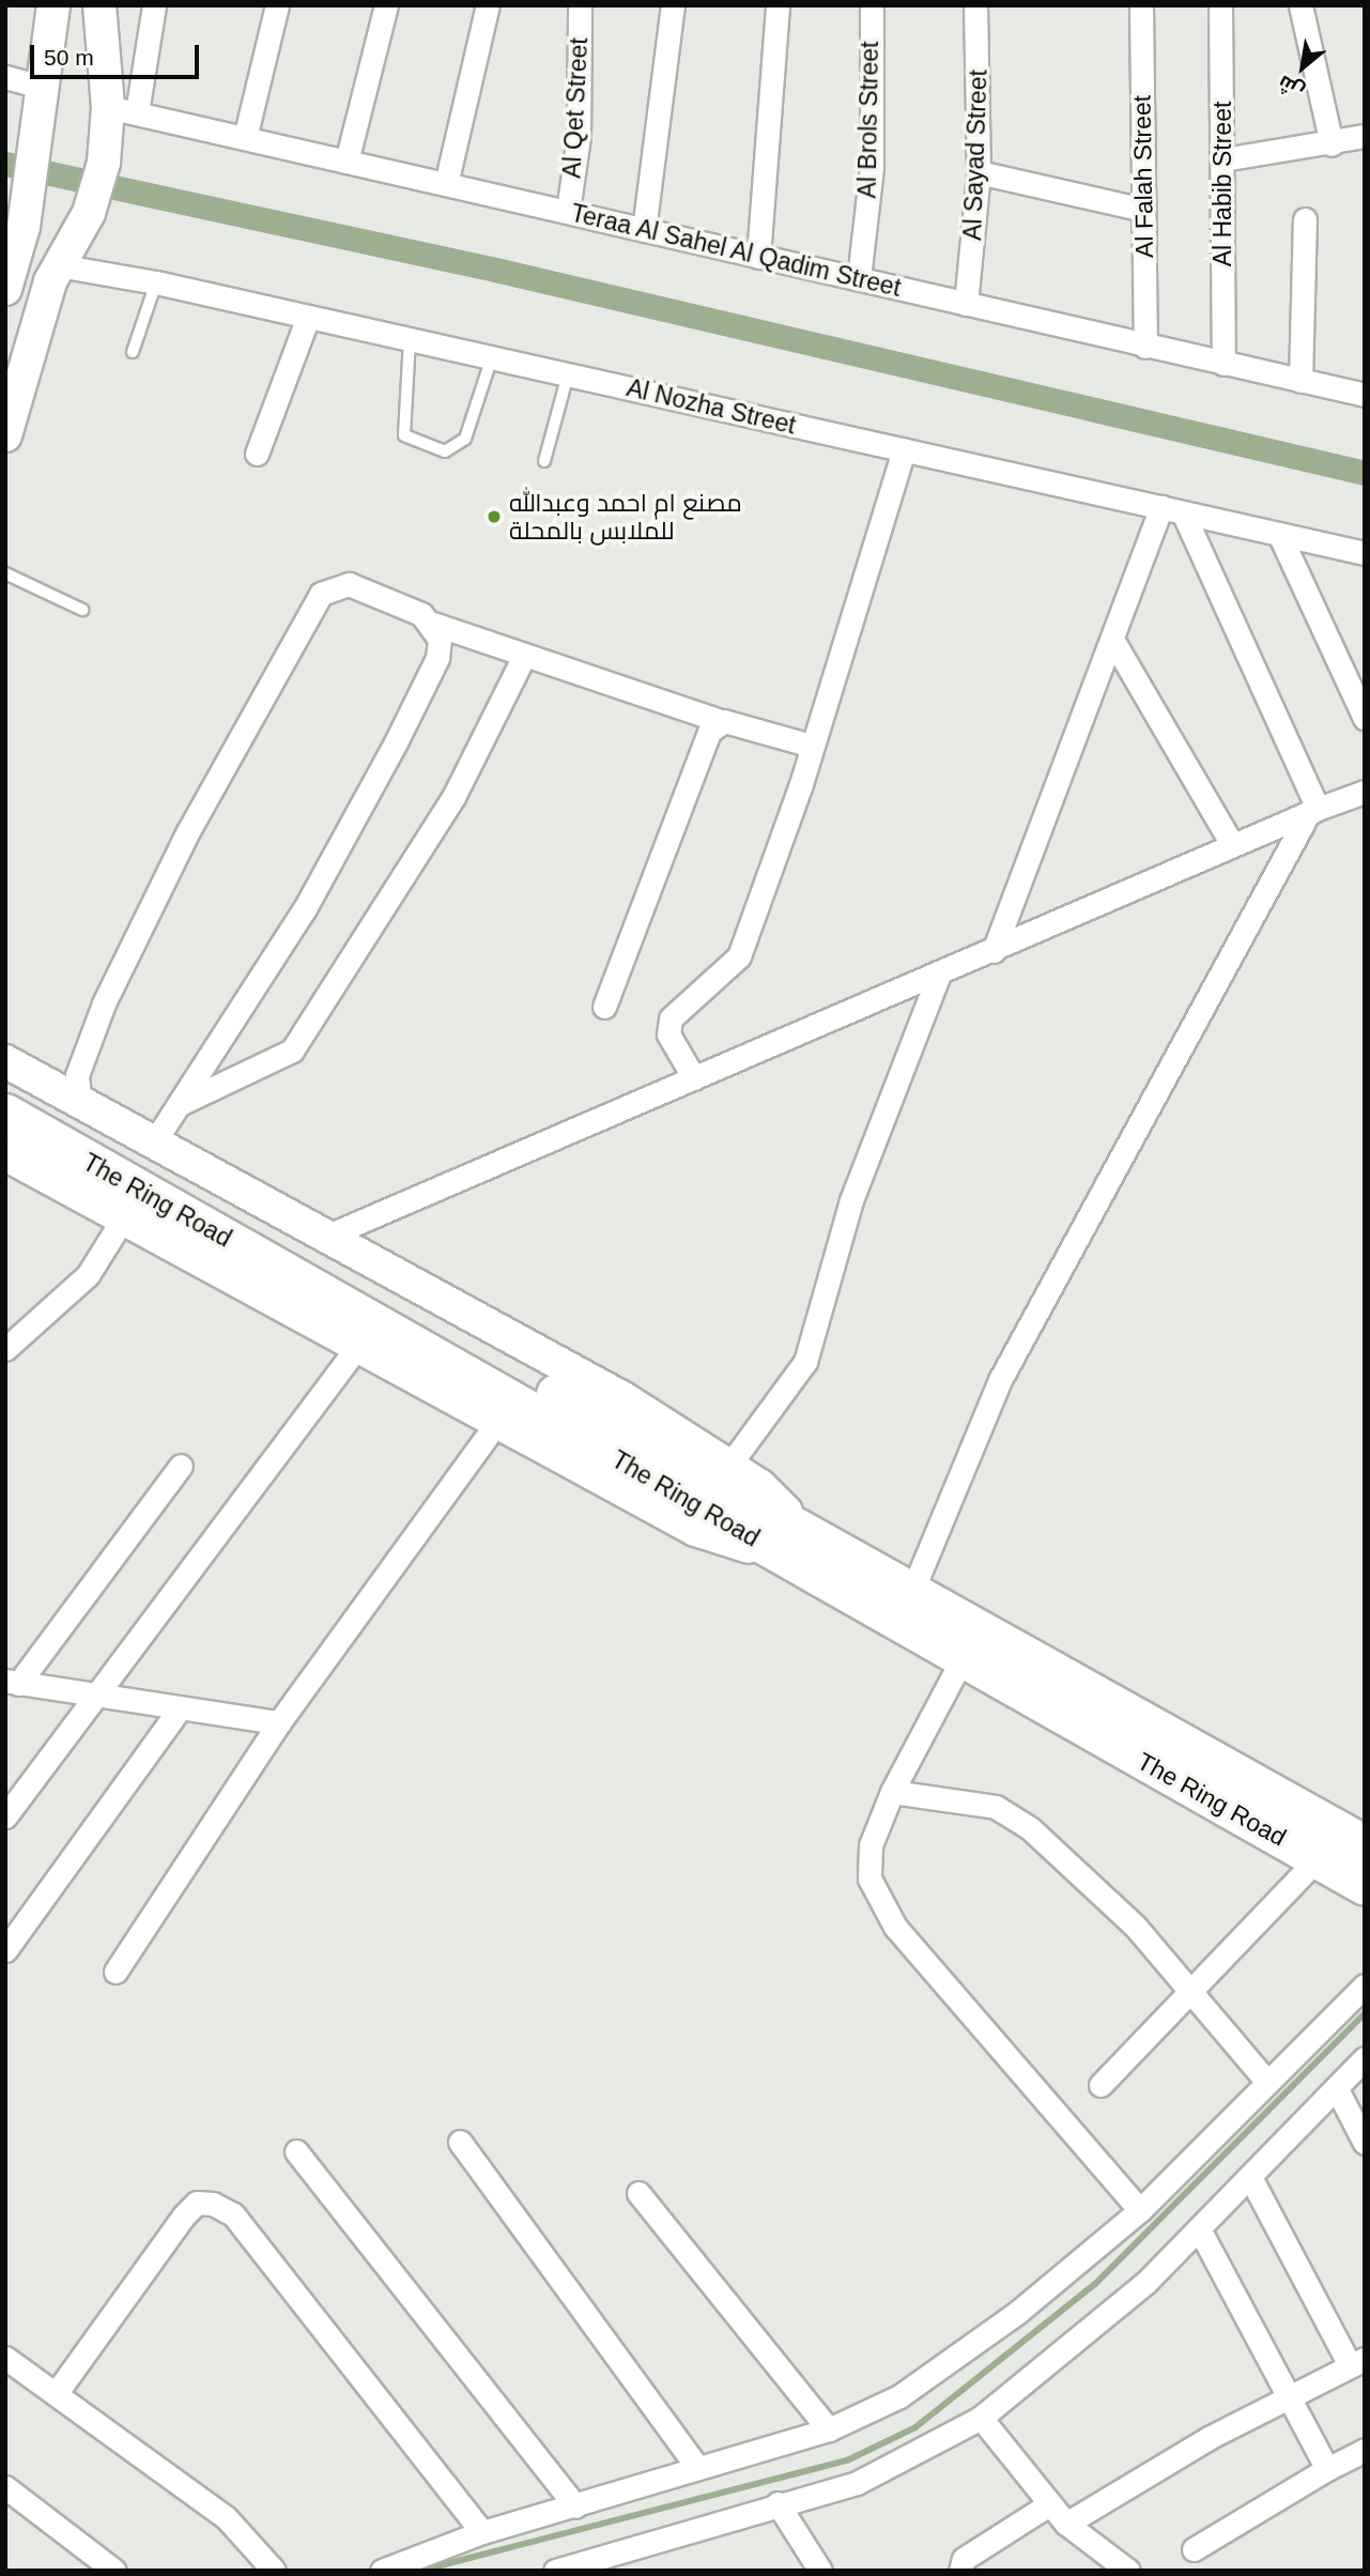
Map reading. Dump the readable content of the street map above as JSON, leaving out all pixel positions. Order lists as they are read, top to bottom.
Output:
{
  "streets": {
    "highway": ["The Ring Road"],
    "street": [
      "Al Qet Street",
      "Al Brols Street",
      "Al Sayad Street",
      "Al Falah Street",
      "Al Habib Street",
      "Teraa Al Sahel Al Qadim Street",
      "Al Nozha Street"
    ]
  },
  "crossings": [
    ["Al Qet Street", "Teraa Al Sahel Al Qadim Street"],
    ["Al Brols Street", "Teraa Al Sahel Al Qadim Street"],
    ["Al Sayad Street", "Teraa Al Sahel Al Qadim Street"],
    ["Al Falah Street", "Teraa Al Sahel Al Qadim Street"],
    ["Al Habib Street", "Teraa Al Sahel Al Qadim Street"]
  ],
  "places": ["مصنع ام احمد وعبدالله للملابس بالمحلة"],
  "scale_bar": "50 m",
  "north": "bottom left"
}
